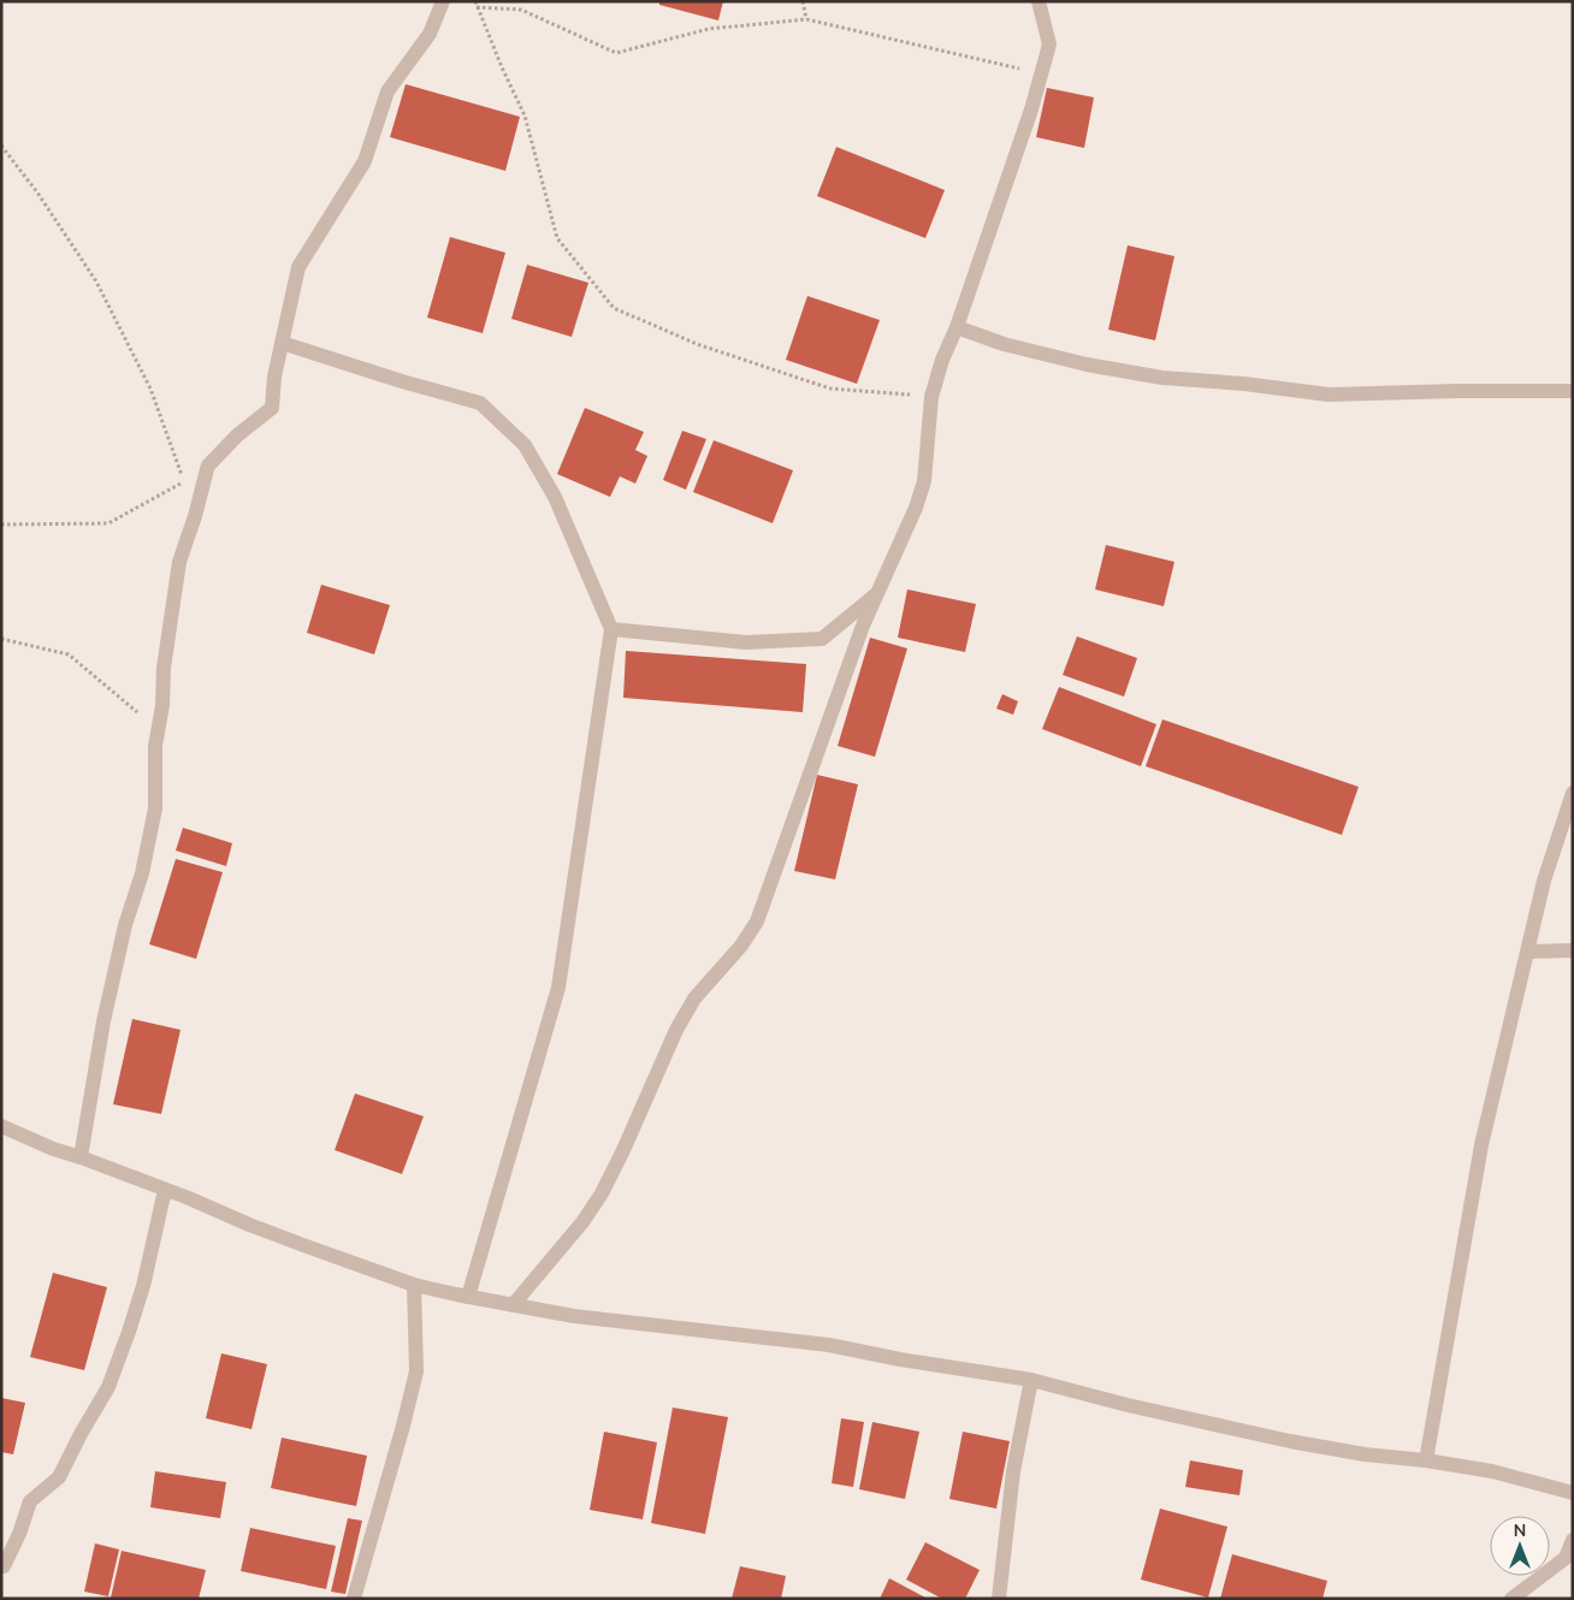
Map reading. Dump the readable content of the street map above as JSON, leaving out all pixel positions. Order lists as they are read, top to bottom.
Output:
{
  "north": "top"
}
